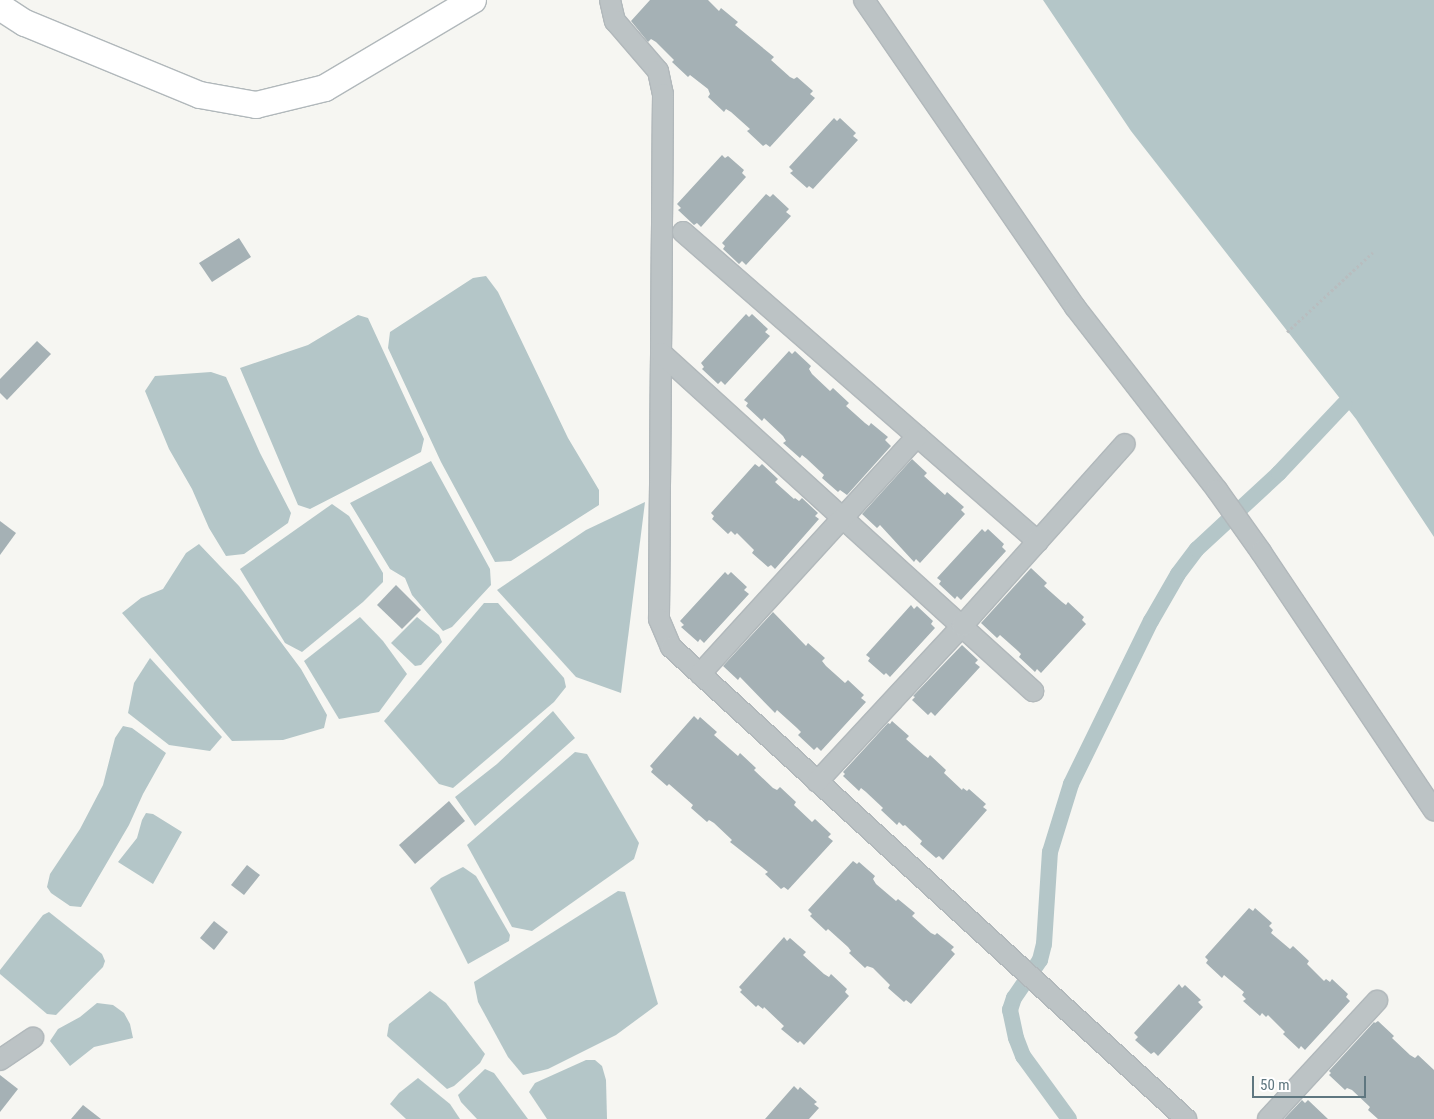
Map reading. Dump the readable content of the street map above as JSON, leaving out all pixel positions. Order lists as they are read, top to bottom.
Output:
{
  "scale_bar": "50 m"
}
